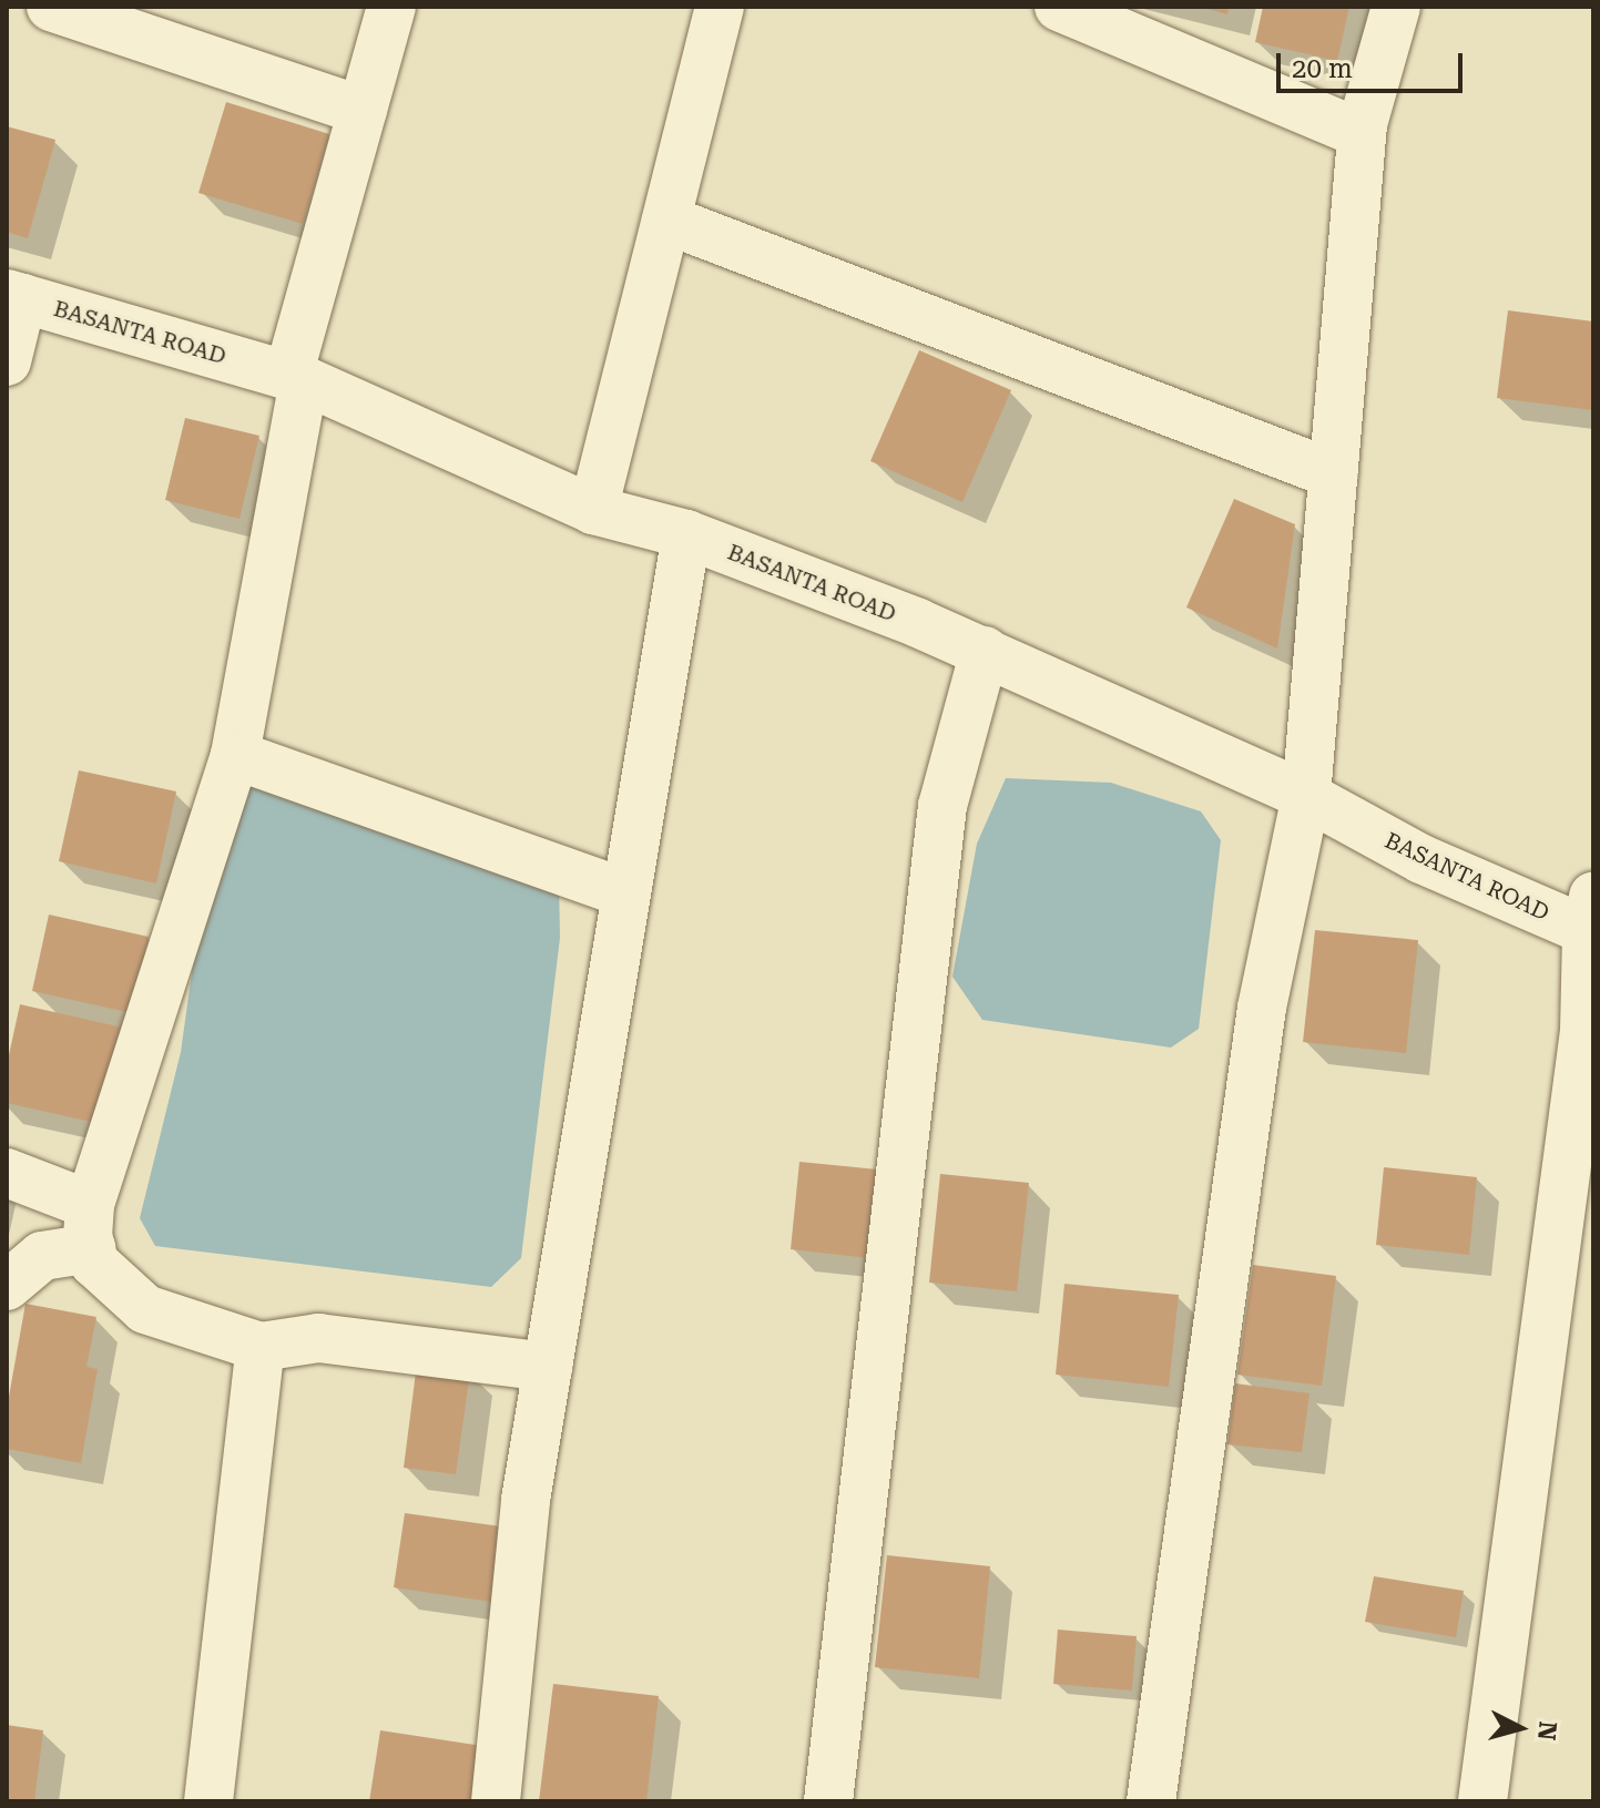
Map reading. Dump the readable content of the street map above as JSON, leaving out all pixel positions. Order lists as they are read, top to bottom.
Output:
{
  "streets": {
    "street": ["BASANTA ROAD"]
  },
  "scale_bar": "20 m",
  "north": "right"
}
